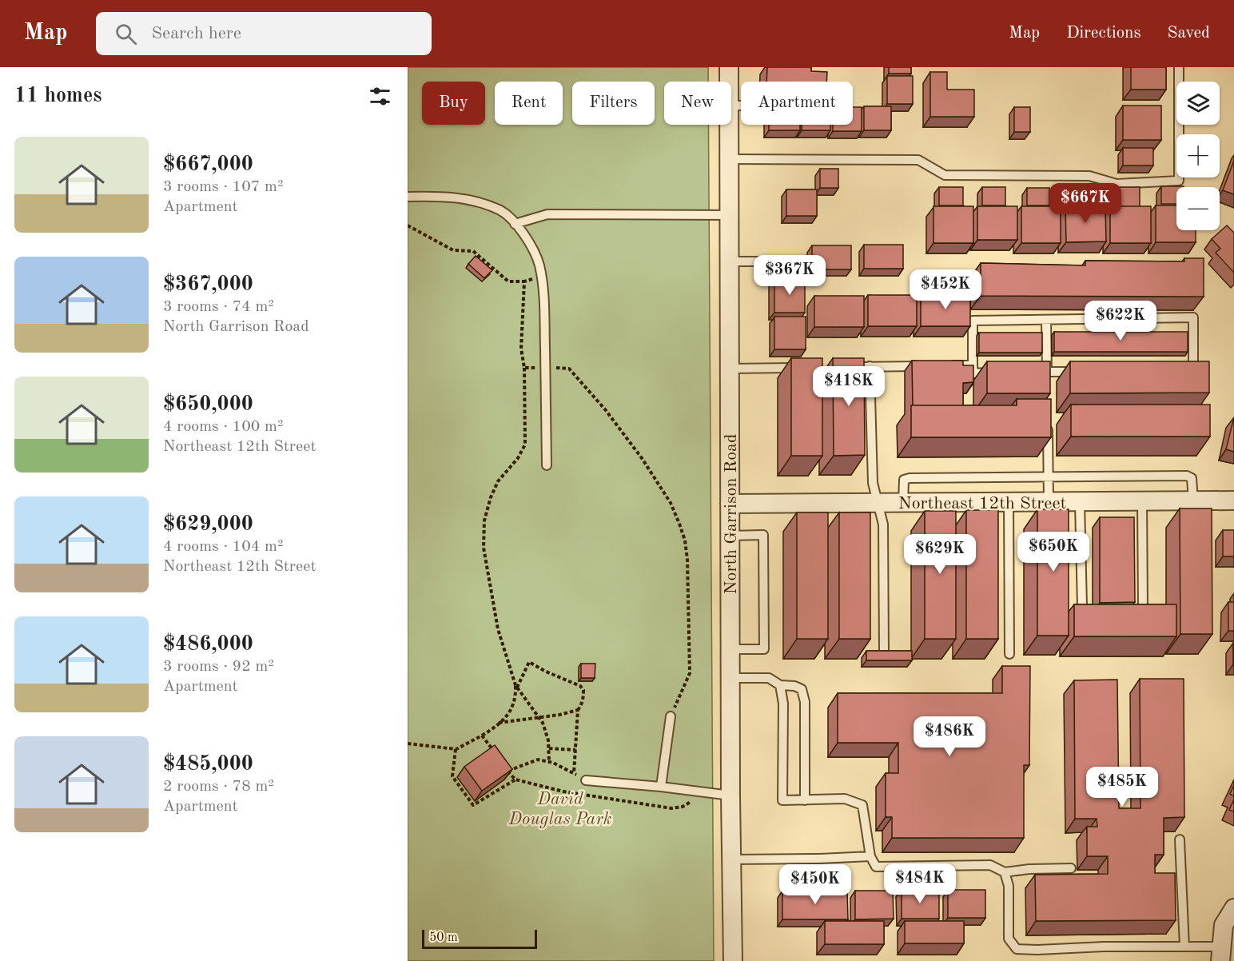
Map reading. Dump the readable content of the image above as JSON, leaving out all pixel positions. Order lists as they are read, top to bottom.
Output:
{
  "streets": {
    "street": ["Northeast 12th Street", "North Garrison Road"]
  },
  "crossings": [
    ["Northeast 12th Street", "North Garrison Road"]
  ],
  "parks": ["David Douglas Park"],
  "scale_bar": "50 m",
  "page": {
    "header": "Map",
    "search": "Search here",
    "nav": ["Map", "Directions", "Saved"],
    "heading": "11 homes",
    "map_buttons": ["+", "−"],
    "chip": [
      "Buy",
      "Rent",
      "Filters",
      "New",
      "Apartment"
    ],
    "list": [
      {
        "name": "$667,000",
        "note": "3 rooms · 107 m² · Apartment"
      },
      {
        "name": "$367,000",
        "note": "3 rooms · 74 m² · North Garrison Road"
      },
      {
        "name": "$650,000",
        "note": "4 rooms · 100 m² · Northeast 12th Street"
      },
      {
        "name": "$629,000",
        "note": "4 rooms · 104 m² · Northeast 12th Street"
      },
      {
        "name": "$486,000",
        "note": "3 rooms · 92 m² · Apartment"
      },
      {
        "name": "$485,000",
        "note": "2 rooms · 78 m² · Apartment"
      }
    ],
    "price": [
      "$667K",
      "$367K",
      "$452K",
      "$622K",
      "$418K",
      "$650K",
      "$629K",
      "$486K",
      "$485K",
      "$484K",
      "$450K"
    ],
    "scale": "50 m"
  }
}
